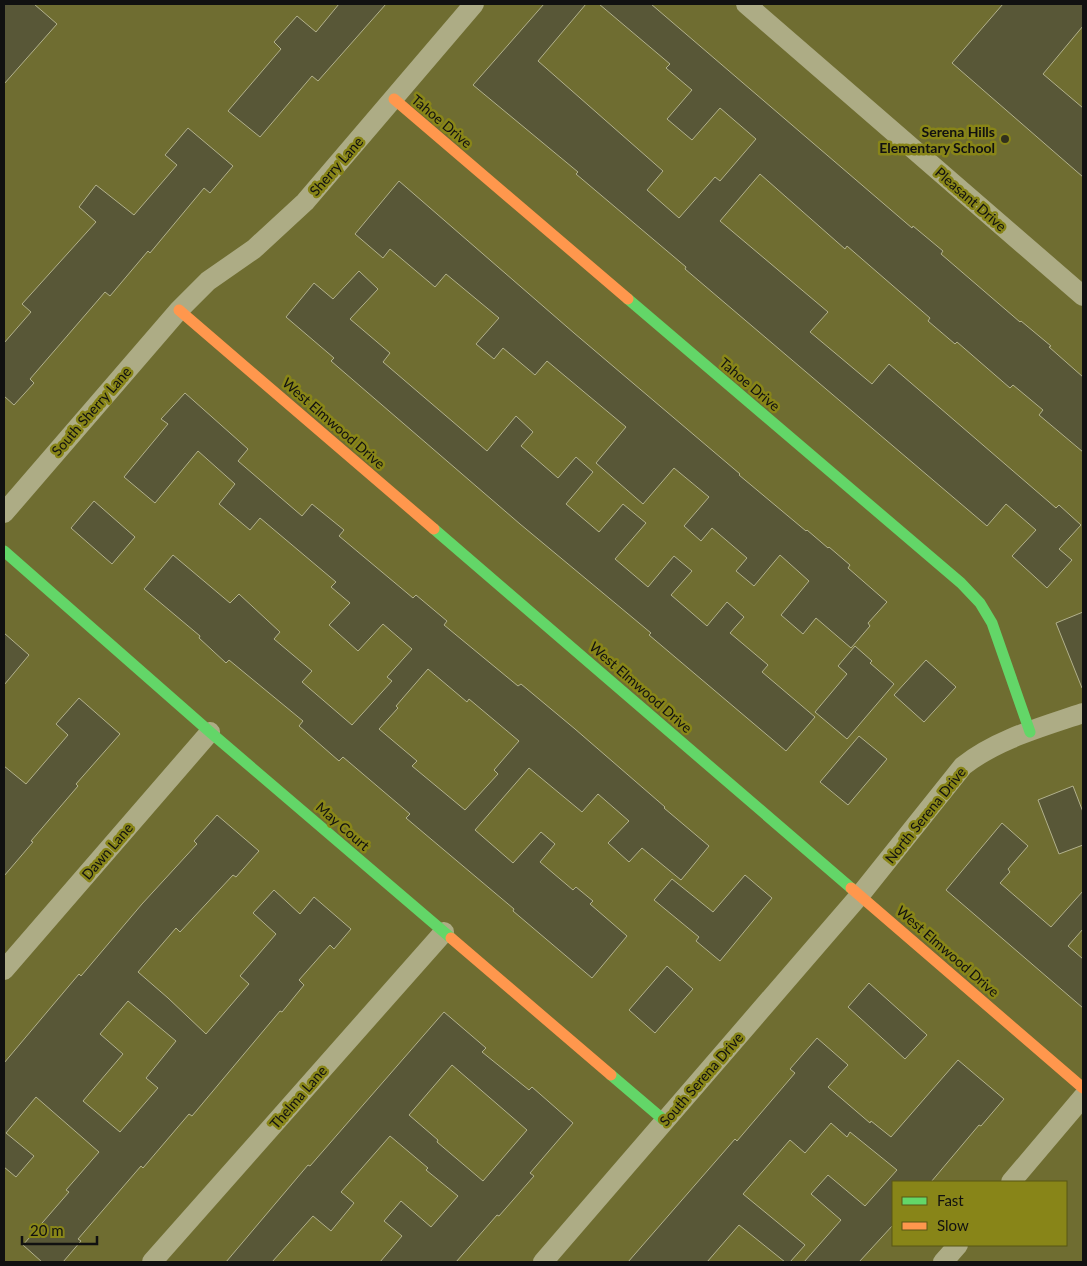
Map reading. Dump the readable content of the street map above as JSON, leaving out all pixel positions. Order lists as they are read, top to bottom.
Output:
{
  "streets": {
    "street": [
      "Tahoe Drive",
      "Sherry Lane",
      "Pleasant Drive",
      "South Sherry Lane",
      "West Elmwood Drive",
      "North Serena Drive",
      "May Court",
      "Dawn Lane",
      "South Serena Drive",
      "Thelma Lane"
    ]
  },
  "crossings": [
    ["Tahoe Drive", "Sherry Lane"],
    ["Tahoe Drive", "North Serena Drive"],
    ["Sherry Lane", "South Sherry Lane"],
    ["Sherry Lane", "West Elmwood Drive"],
    ["South Sherry Lane", "West Elmwood Drive"],
    ["West Elmwood Drive", "North Serena Drive"],
    ["West Elmwood Drive", "South Serena Drive"],
    ["North Serena Drive", "South Serena Drive"],
    ["May Court", "Dawn Lane"],
    ["May Court", "South Serena Drive"],
    ["May Court", "Thelma Lane"]
  ],
  "places": ["Serena Hills Elementary School"],
  "legend": ["Fast", "Slow"],
  "scale_bar": "20 m"
}
